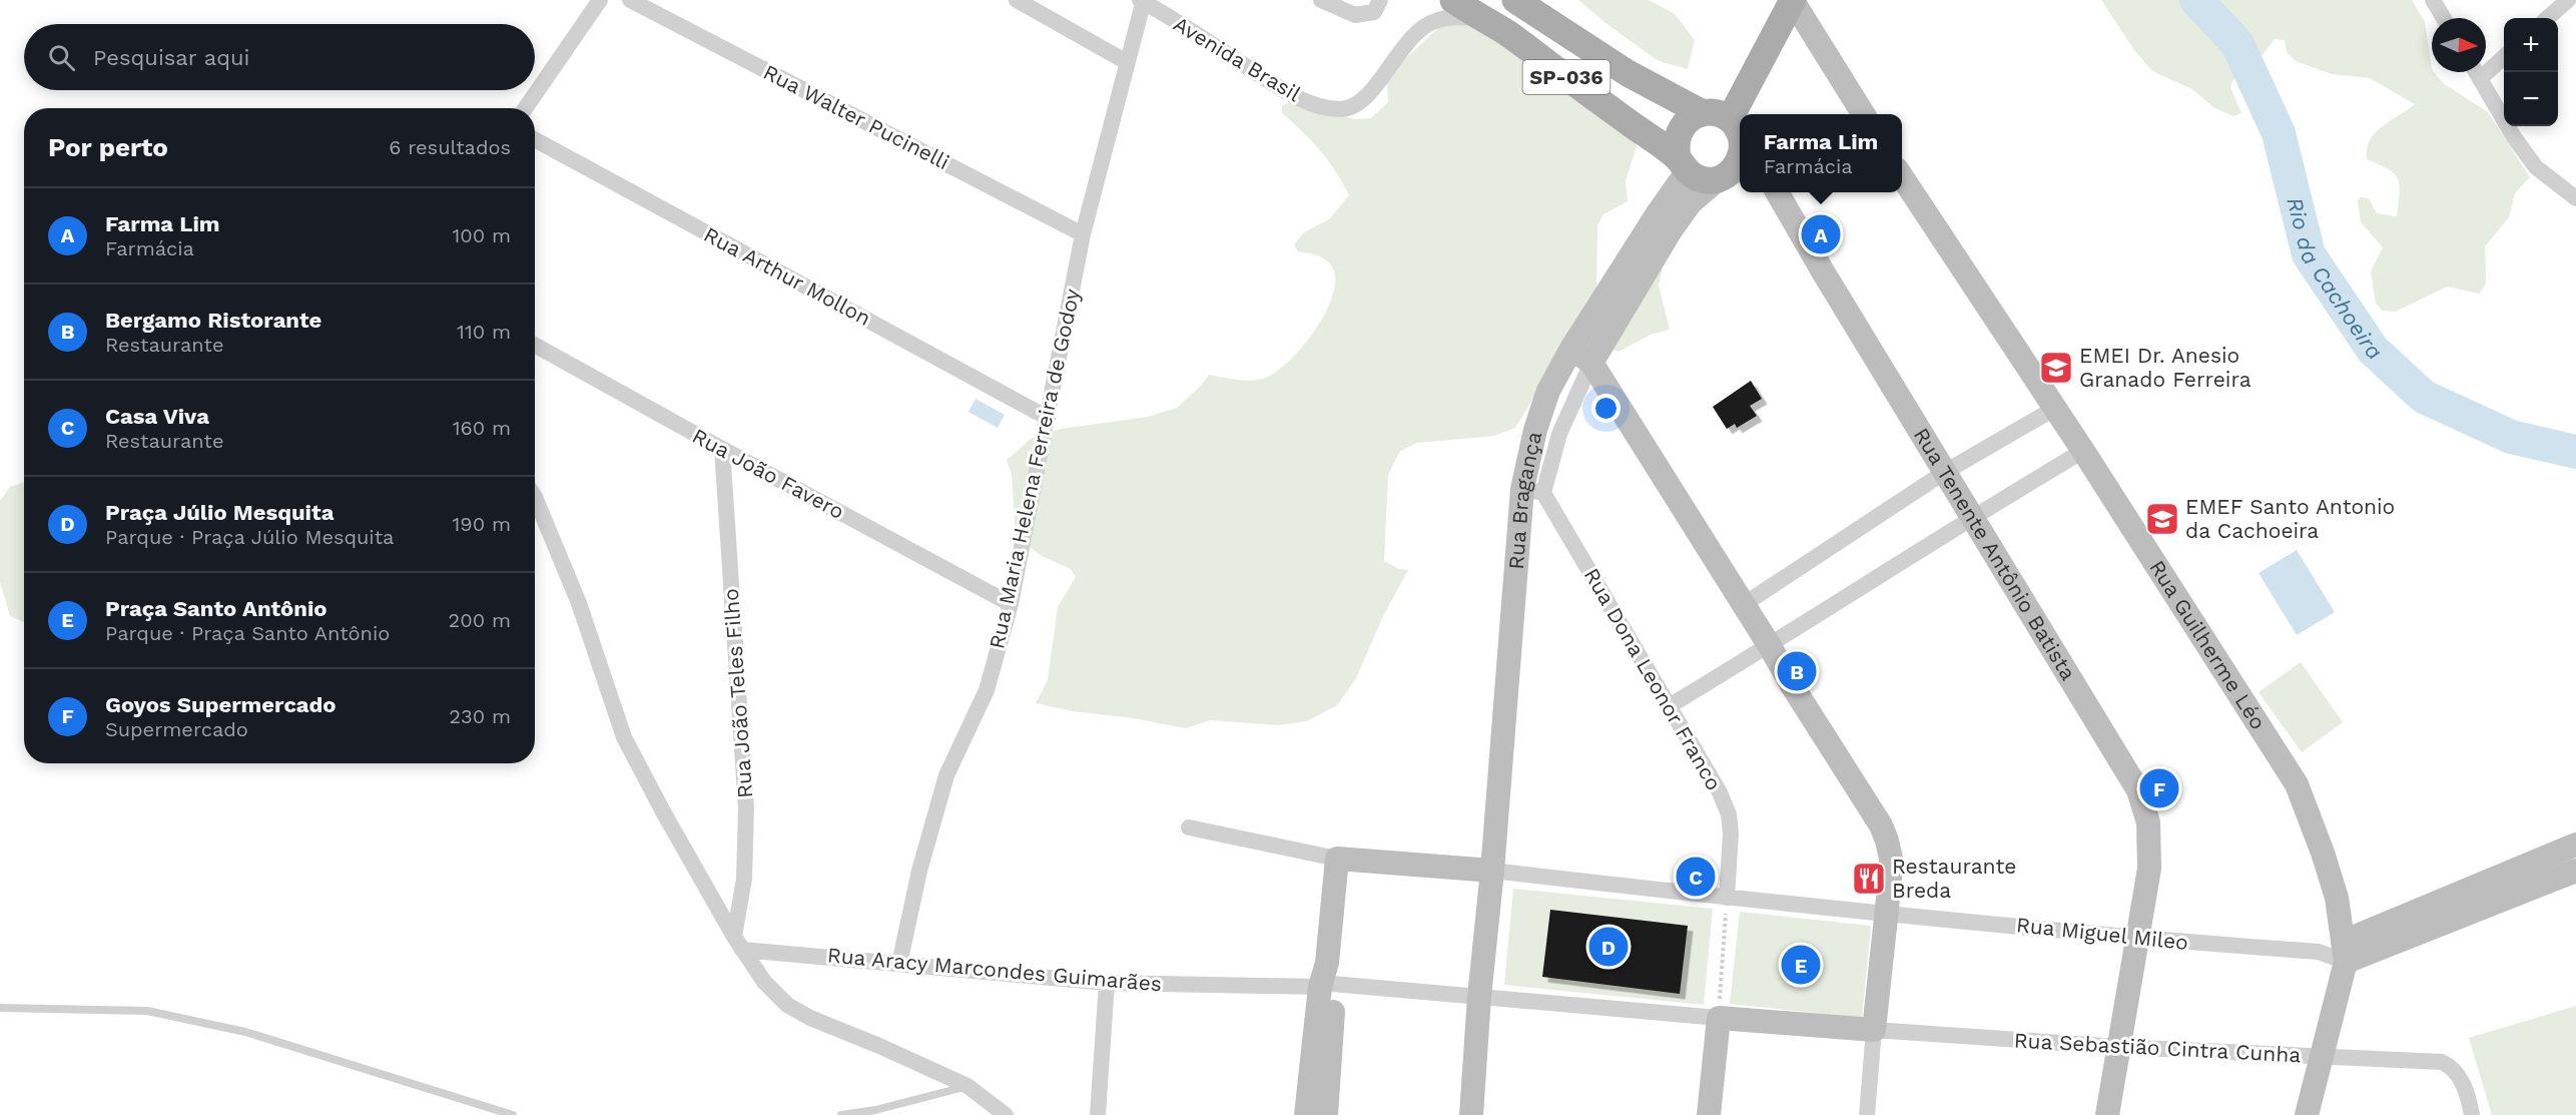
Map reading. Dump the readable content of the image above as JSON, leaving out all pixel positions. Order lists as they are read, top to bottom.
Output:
{
  "streets": {
    "main road": ["SP-036"],
    "street": [
      "Avenida Brasil",
      "Rua Walter Pucinelli",
      "Rua Arthur Mollon",
      "Rua Maria Helena Ferreira de Godoy",
      "Rua João Favero",
      "Rua Bragança",
      "Rua Tenente Antônio Batista",
      "Rua Guilherme Léo",
      "Rua Dona Leonor Franco",
      "Rua João Teles Filho",
      "Rua Miguel Mileo",
      "Rua Aracy Marcondes Guimarães",
      "Rua Sebastião Cintra Cunha"
    ]
  },
  "crossings": [
    ["Avenida Brasil", "SP-036"],
    ["Avenida Brasil", "Rua Maria Helena Ferreira de Godoy"],
    ["SP-036", "Rua Bragança"],
    ["Rua Walter Pucinelli", "Rua Maria Helena Ferreira de Godoy"],
    ["Rua Arthur Mollon", "Rua Maria Helena Ferreira de Godoy"],
    ["Rua Maria Helena Ferreira de Godoy", "Rua João Favero"],
    ["Rua Maria Helena Ferreira de Godoy", "Rua Aracy Marcondes Guimarães"],
    ["Rua João Favero", "Rua João Teles Filho"],
    ["Rua Bragança", "Rua Dona Leonor Franco"],
    ["Rua Bragança", "Rua Miguel Mileo"],
    ["Rua Bragança", "Rua Aracy Marcondes Guimarães"],
    ["Rua Tenente Antônio Batista", "Rua Miguel Mileo"],
    ["Rua Tenente Antônio Batista", "Rua Sebastião Cintra Cunha"],
    ["Rua Guilherme Léo", "Rua Miguel Mileo"],
    ["Rua Dona Leonor Franco", "Rua Miguel Mileo"],
    ["Rua João Teles Filho", "Rua Aracy Marcondes Guimarães"]
  ],
  "water": ["Rio da Cachoeira"],
  "places": {
    "school or university": ["EMEI Dr. Anesio Granado Ferreira", "EMEF Santo Antonio da Cachoeira"],
    "restaurant": ["Restaurante Breda"]
  },
  "north": "right",
  "page": {
    "map_buttons": ["+", "−"],
    "search": "Pesquisar aqui",
    "heading": ["Por perto", "6 resultados"],
    "popup": ["Farma Lim", "Farmácia"],
    "list": [
      {
        "mark": "A",
        "name": "Farma Lim",
        "note": "Farmácia",
        "value": "100 m"
      },
      {
        "mark": "B",
        "name": "Bergamo Ristorante",
        "note": "Restaurante",
        "value": "110 m"
      },
      {
        "mark": "C",
        "name": "Casa Viva",
        "note": "Restaurante",
        "value": "160 m"
      },
      {
        "mark": "D",
        "name": "Praça Júlio Mesquita",
        "note": "Parque · Praça Júlio Mesquita",
        "value": "190 m"
      },
      {
        "mark": "E",
        "name": "Praça Santo Antônio",
        "note": "Parque · Praça Santo Antônio",
        "value": "200 m"
      },
      {
        "mark": "F",
        "name": "Goyos Supermercado",
        "note": "Supermercado",
        "value": "230 m"
      }
    ],
    "pins": [
      "A",
      "B",
      "F",
      "C",
      "D",
      "E"
    ]
  }
}
